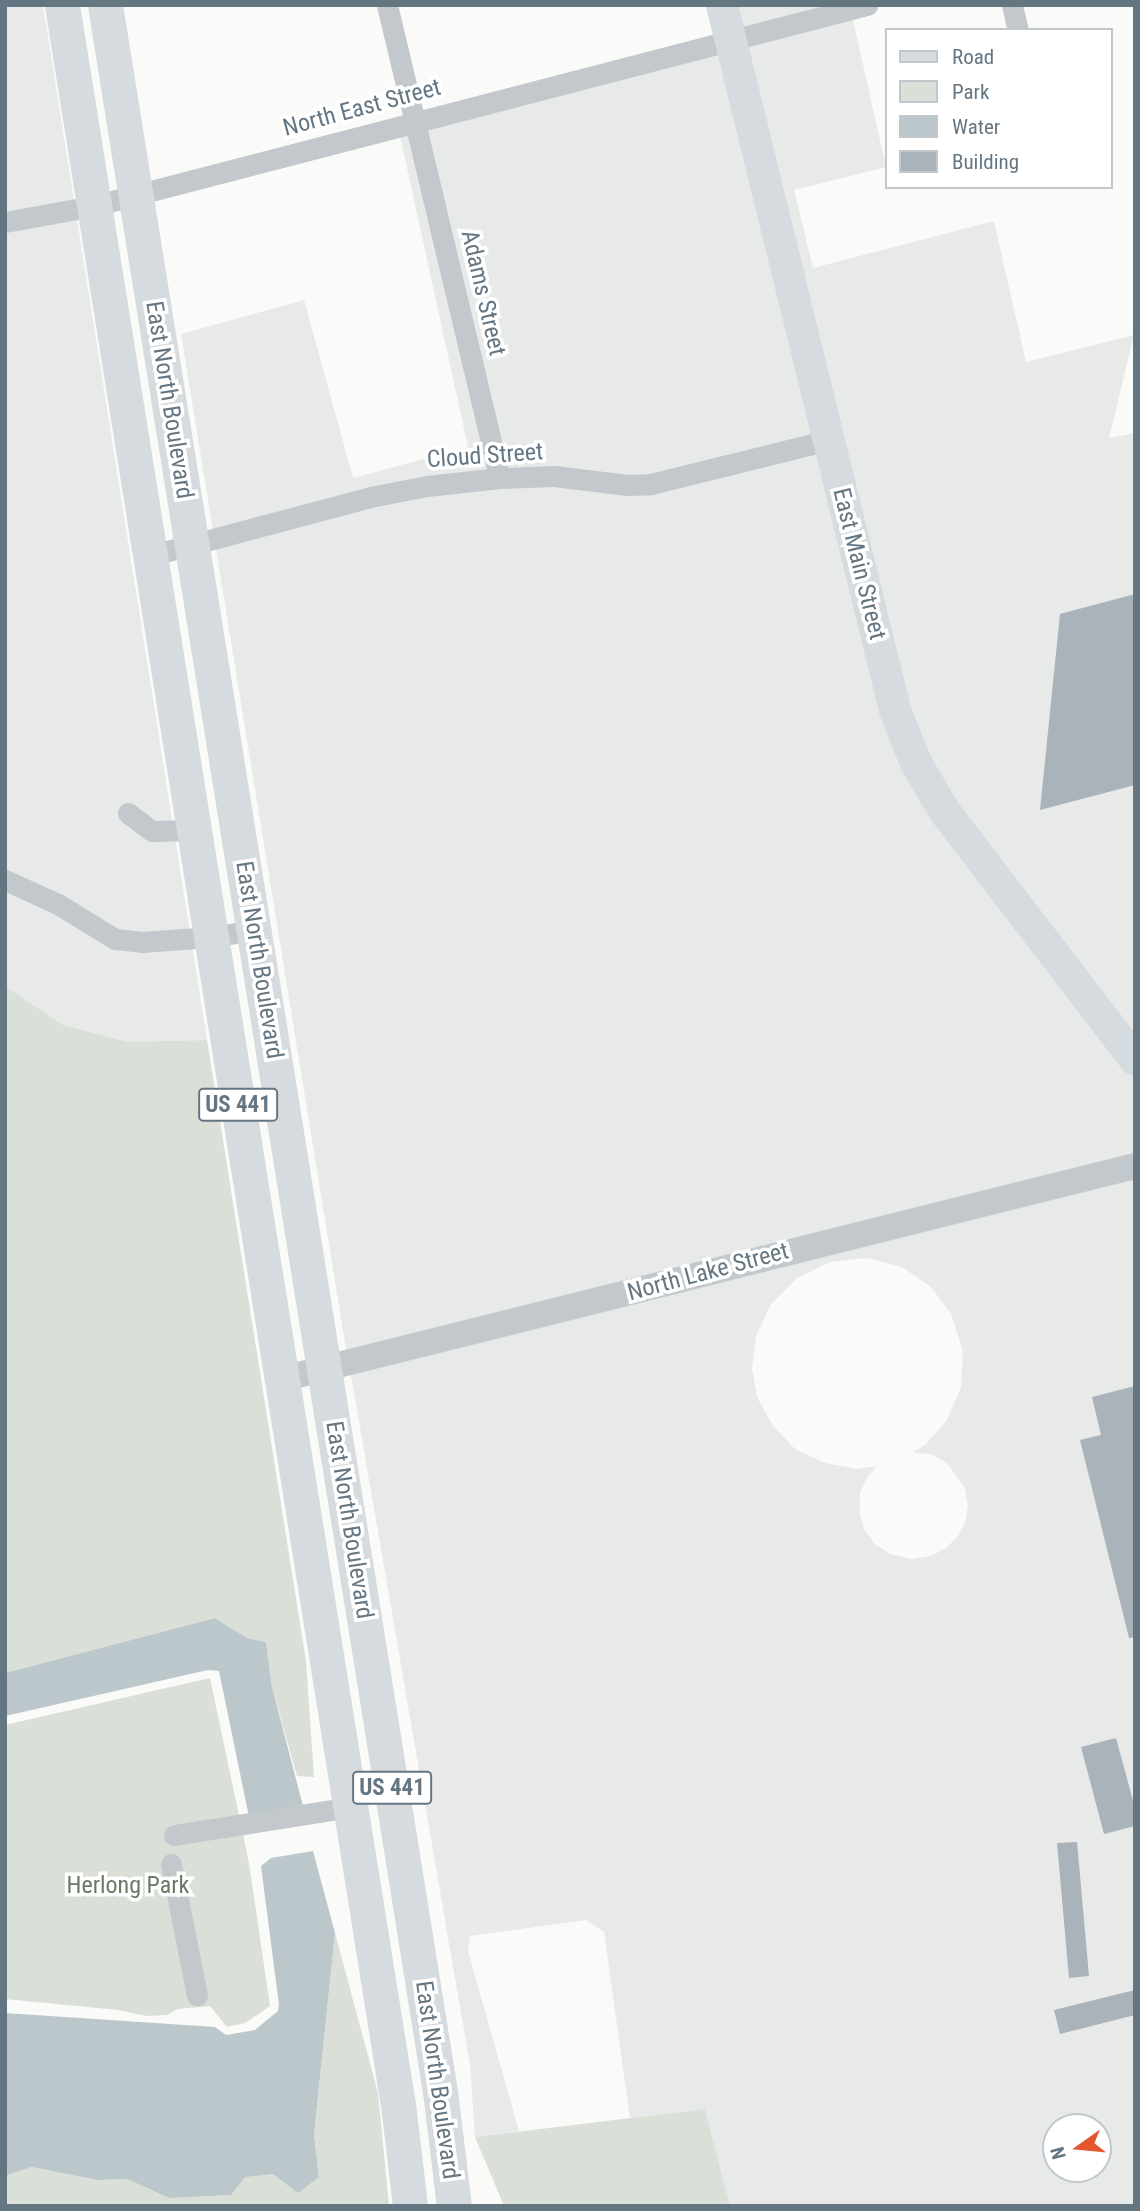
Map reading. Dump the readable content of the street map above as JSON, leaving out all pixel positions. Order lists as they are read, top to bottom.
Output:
{
  "streets": {
    "main road": ["East North Boulevard", "East Main Street", "US 441"],
    "street": [
      "North East Street",
      "Adams Street",
      "Cloud Street",
      "North Lake Street"
    ]
  },
  "crossings": [
    ["North East Street", "Adams Street"],
    ["North East Street", "East North Boulevard"],
    ["North East Street", "East Main Street"],
    ["Adams Street", "Cloud Street"],
    ["East North Boulevard", "Cloud Street"],
    ["East North Boulevard", "North Lake Street"],
    ["Cloud Street", "East Main Street"]
  ],
  "parks": ["Herlong Park"],
  "legend": [
    "Road",
    "Park",
    "Water",
    "Building"
  ],
  "north": "left"
}
